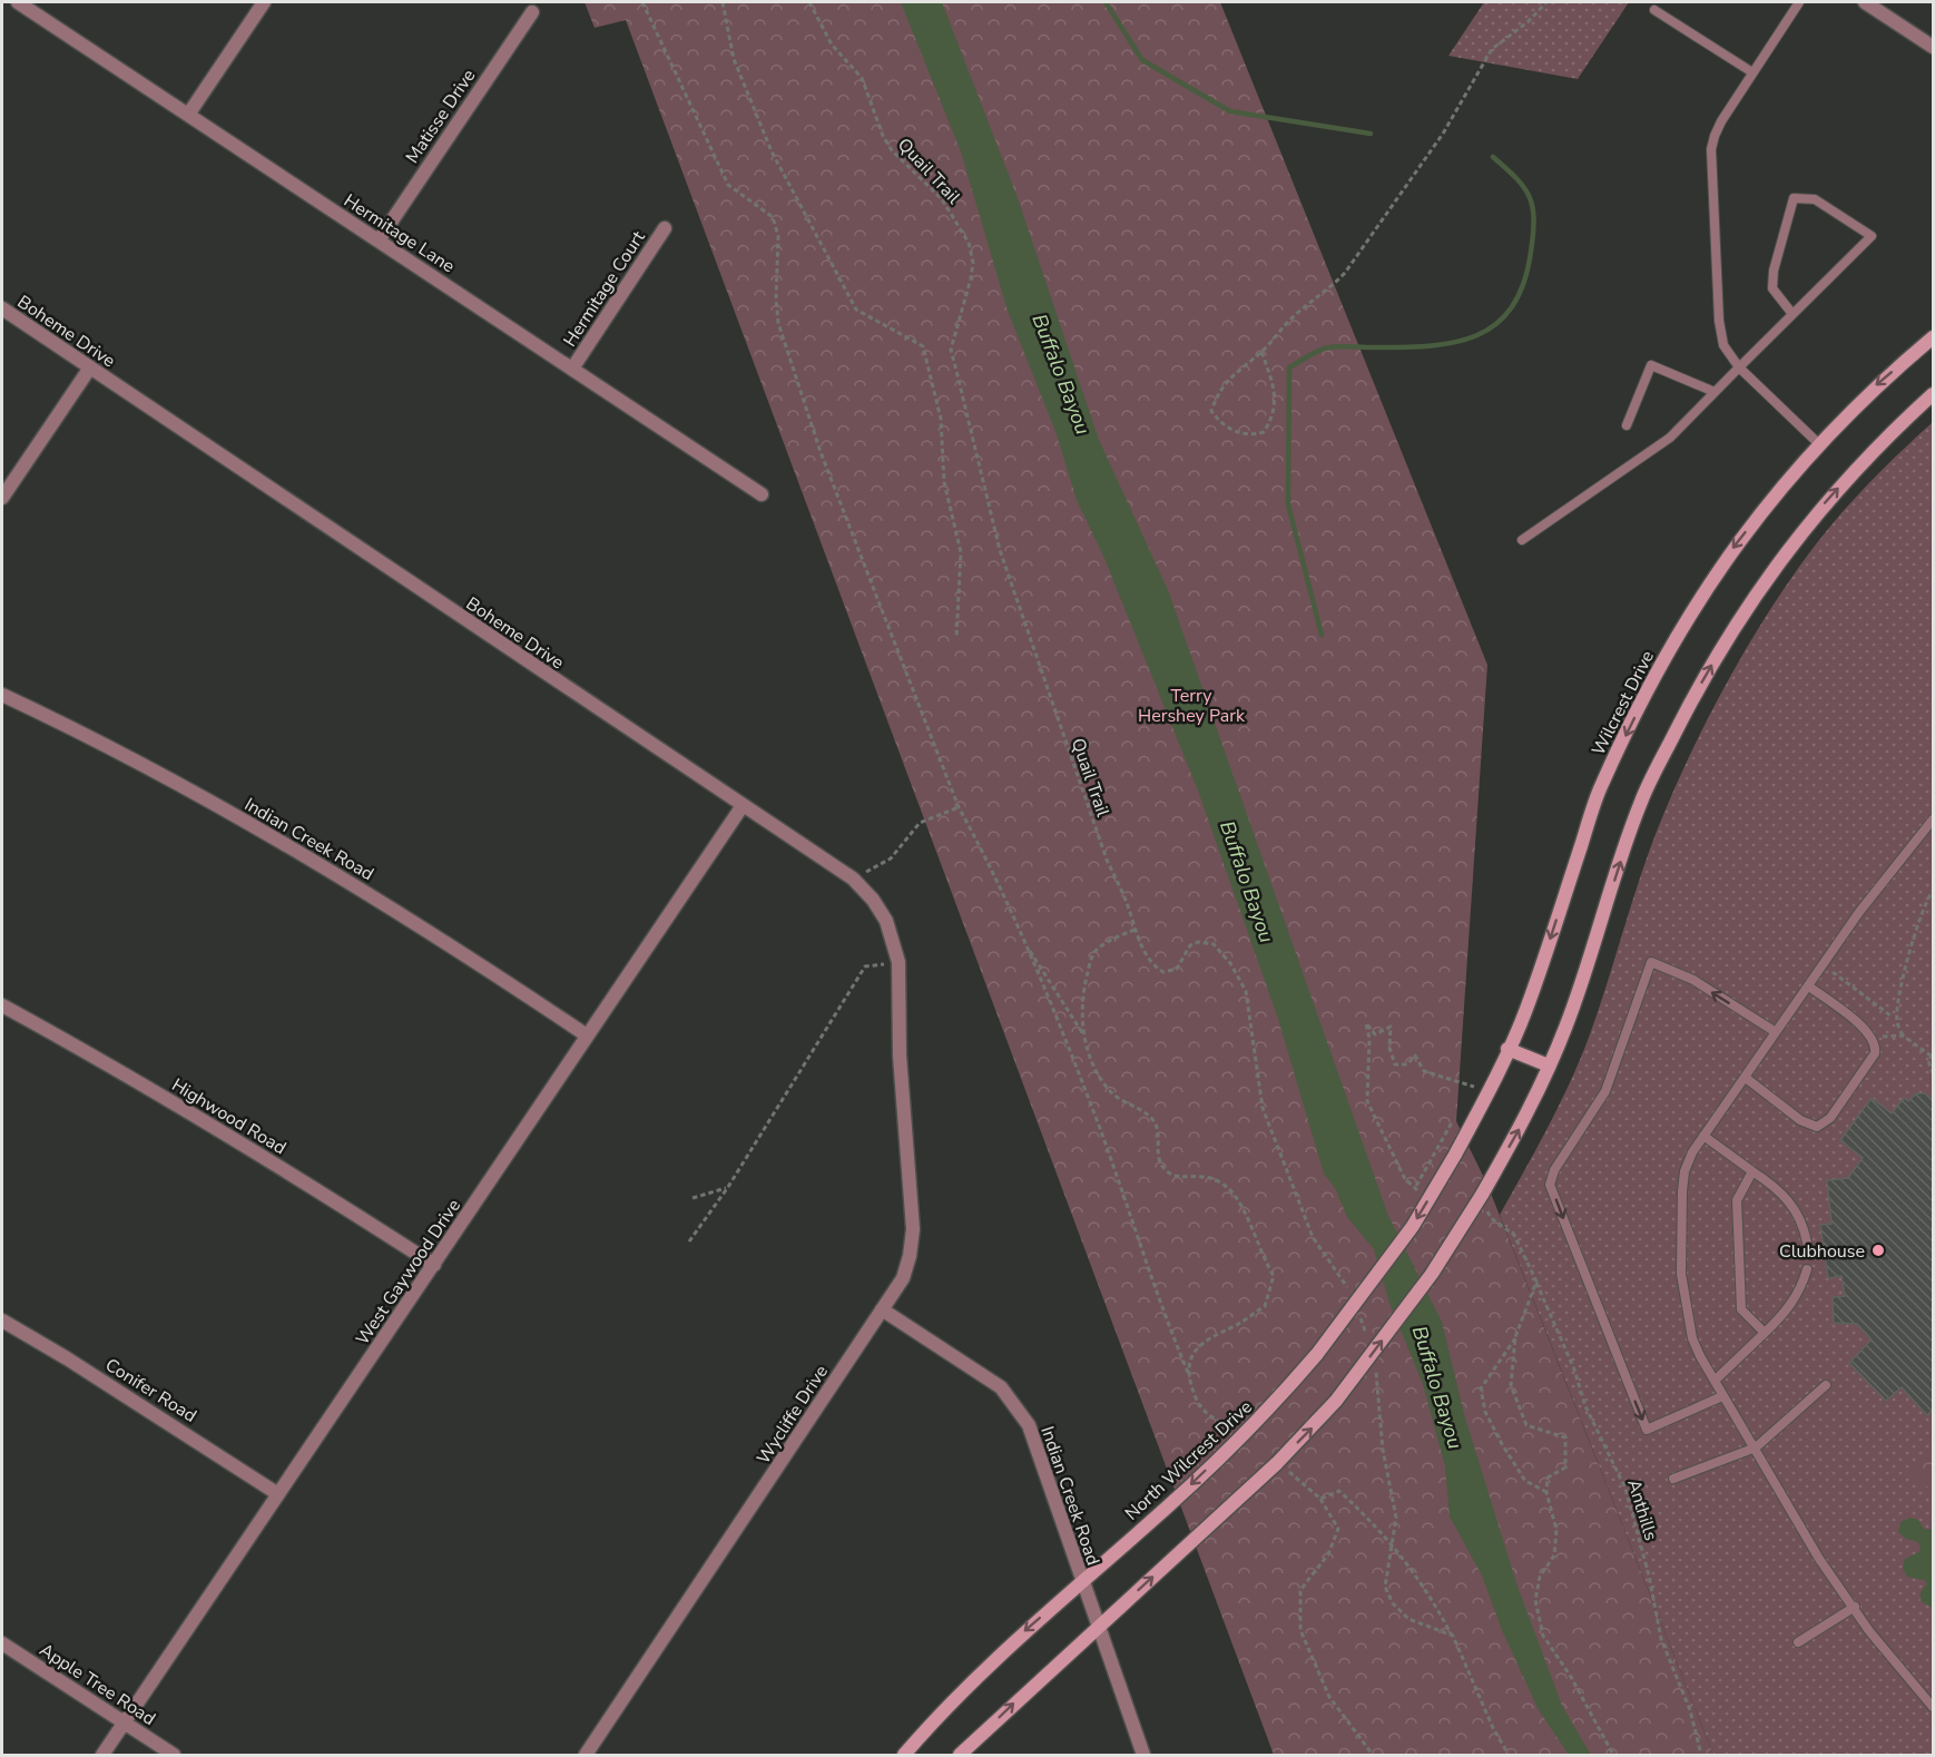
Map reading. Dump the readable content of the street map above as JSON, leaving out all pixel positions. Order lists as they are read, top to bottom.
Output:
{
  "streets": {
    "main road": ["Wilcrest Drive", "North Wilcrest Drive"],
    "street": [
      "Matisse Drive",
      "Hermitage Lane",
      "Hermitage Court",
      "Boheme Drive",
      "Indian Creek Road",
      "Highwood Road",
      "West Gaywood Drive",
      "Conifer Road",
      "Wycliffe Drive",
      "Apple Tree Road"
    ],
    "path": ["Quail Trail", "Anthills"]
  },
  "crossings": [
    ["Matisse Drive", "Hermitage Lane"],
    ["Hermitage Lane", "Hermitage Court"],
    ["Boheme Drive", "West Gaywood Drive"],
    ["Boheme Drive", "Wycliffe Drive"],
    ["Wilcrest Drive", "North Wilcrest Drive"],
    ["Indian Creek Road", "West Gaywood Drive"],
    ["Indian Creek Road", "Wycliffe Drive"],
    ["Indian Creek Road", "North Wilcrest Drive"],
    ["Highwood Road", "West Gaywood Drive"],
    ["West Gaywood Drive", "Conifer Road"],
    ["West Gaywood Drive", "Apple Tree Road"]
  ],
  "water": ["Buffalo Bayou"],
  "parks": ["Terry Hershey Park"],
  "places": ["Clubhouse"]
}
